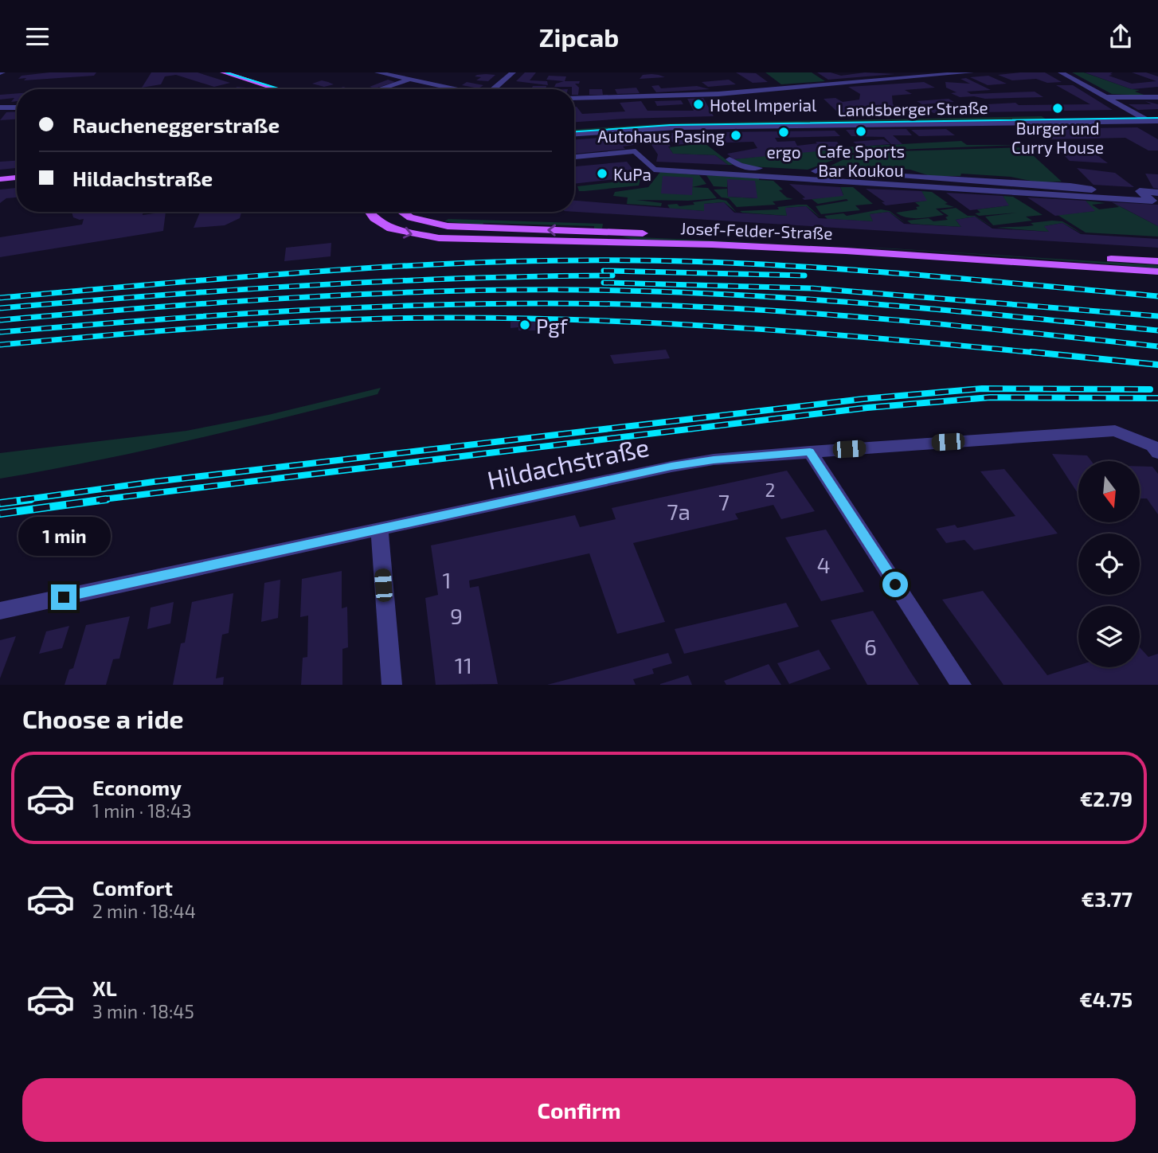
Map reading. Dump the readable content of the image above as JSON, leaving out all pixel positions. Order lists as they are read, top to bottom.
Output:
{
  "streets": {
    "main road": ["Josef-Felder-Straße"],
    "street": ["Landsberger Straße", "Hildachstraße"]
  },
  "places": [
    "Hotel Imperial",
    "Burger und Curry House",
    "Cafe Sports Bar Koukou",
    "ergo",
    "Autohaus Pasing",
    "KuPa",
    "Pgf"
  ],
  "house_numbers": [
    "2",
    "7",
    "7a",
    "4",
    "1",
    "9",
    "6",
    "11"
  ],
  "north": "bottom",
  "page": {
    "header": "Zipcab",
    "banner": ["Raucheneggerstraße", "Hildachstraße"],
    "bubble": "1 min",
    "heading": "Choose a ride",
    "list": [
      {
        "name": "Economy",
        "note": "1 min · 18:43",
        "value": "€2.79"
      },
      {
        "name": "Comfort",
        "note": "2 min · 18:44",
        "value": "€3.77"
      },
      {
        "name": "XL",
        "note": "3 min · 18:45",
        "value": "€4.75"
      }
    ],
    "buttons": "Confirm"
  }
}
